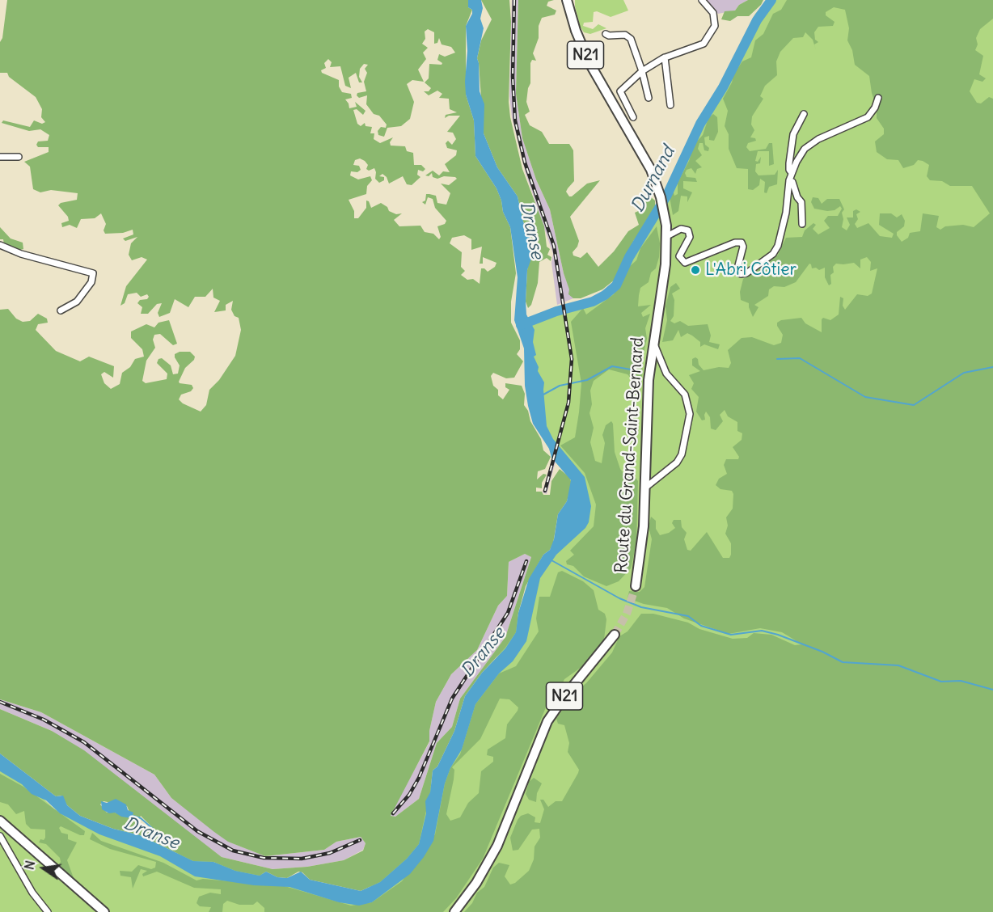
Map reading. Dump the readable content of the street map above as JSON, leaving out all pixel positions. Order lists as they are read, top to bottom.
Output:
{
  "streets": {
    "main road": ["N21", "Route du Grand-Saint-Bernard"]
  },
  "water": ["Durnand", "Dranse"],
  "places": ["L'Abri Côtier"],
  "north": "left"
}
